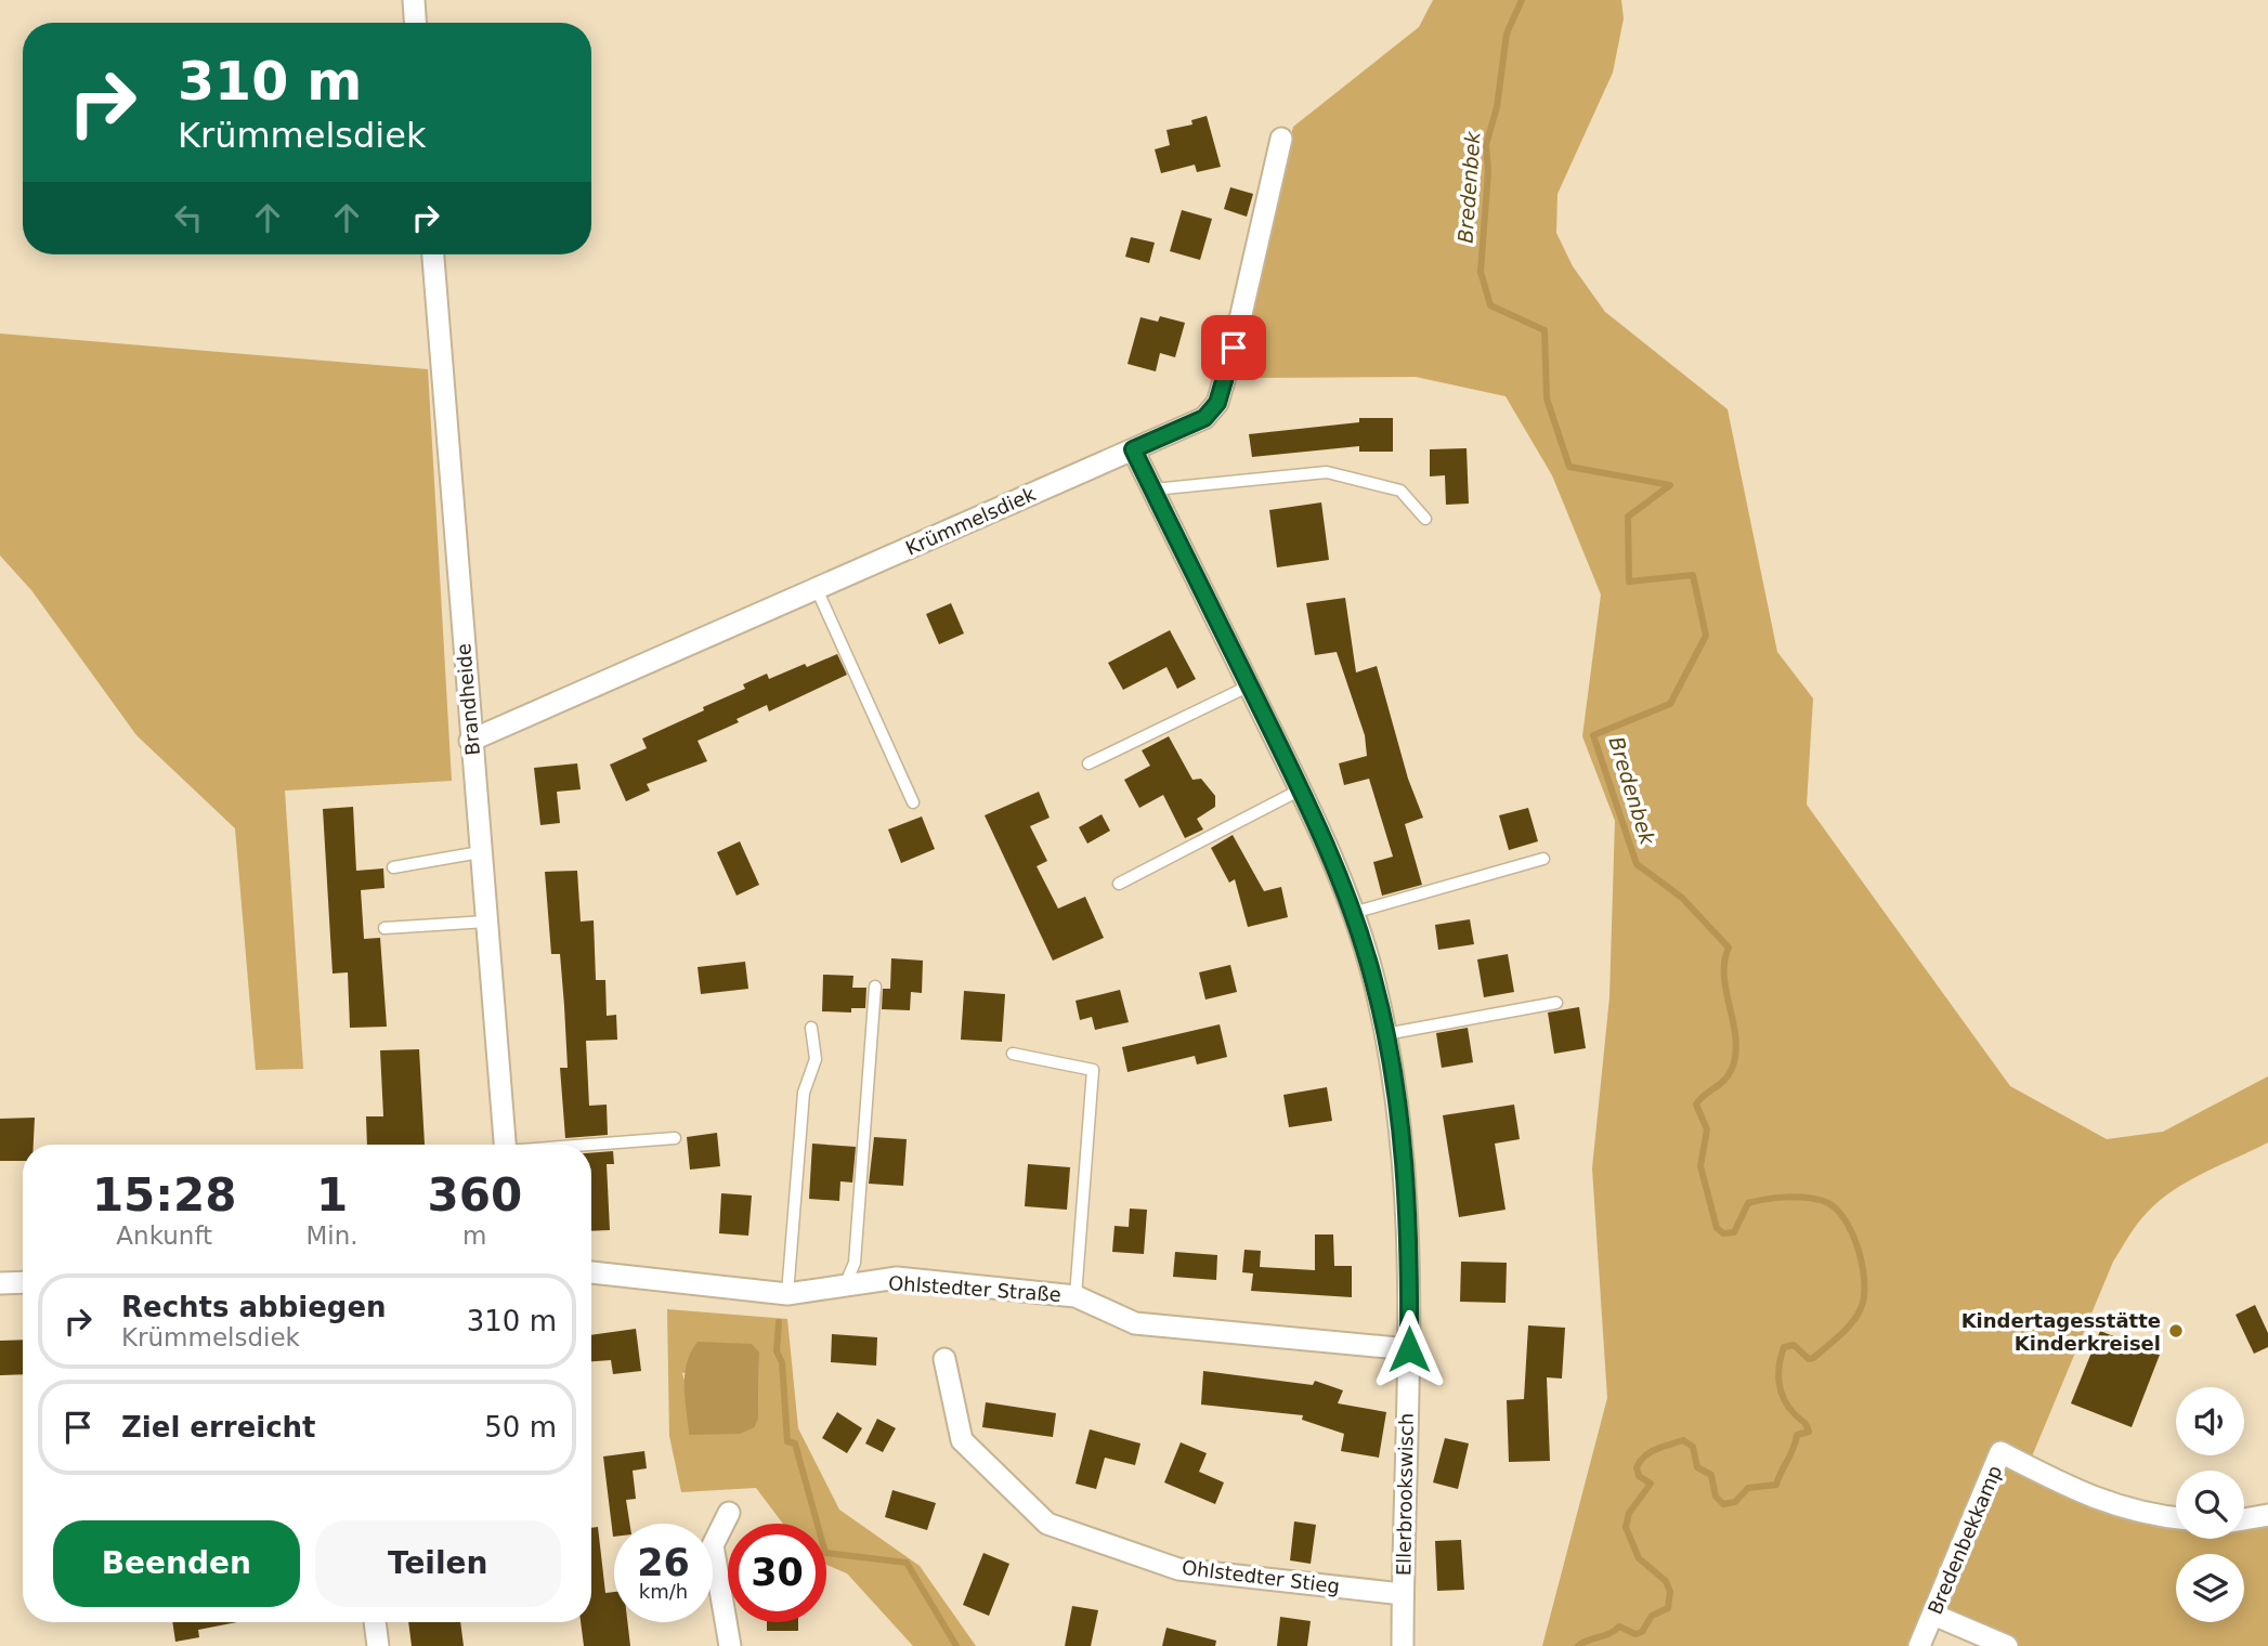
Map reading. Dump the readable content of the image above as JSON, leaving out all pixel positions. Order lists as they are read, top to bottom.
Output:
{
  "streets": {
    "street": [
      "Krümmelsdiek",
      "Brandheide",
      "Ohlstedter Straße",
      "Ellerbrookswisch",
      "Bredenbekkamp",
      "Ohlstedter Stieg"
    ]
  },
  "crossings": [
    ["Krümmelsdiek", "Brandheide"],
    ["Krümmelsdiek", "Ellerbrookswisch"],
    ["Ohlstedter Straße", "Ellerbrookswisch"],
    ["Ellerbrookswisch", "Ohlstedter Stieg"]
  ],
  "water": ["Bredenbek"],
  "places": ["Kindertagesstätte Kinderkreisel"],
  "page": {
    "turn": ["310 m", "Krümmelsdiek"],
    "eta": [
      "15:28",
      "Ankunft",
      "1",
      "Min.",
      "360",
      "m"
    ],
    "list": [
      {
        "name": "Rechts abbiegen",
        "note": "Krümmelsdiek",
        "value": "310 m"
      },
      {
        "name": "Ziel erreicht",
        "value": "50 m"
      }
    ],
    "buttons": ["Beenden", "Teilen"],
    "speed": "26 km/h",
    "limit": "30"
  }
}
